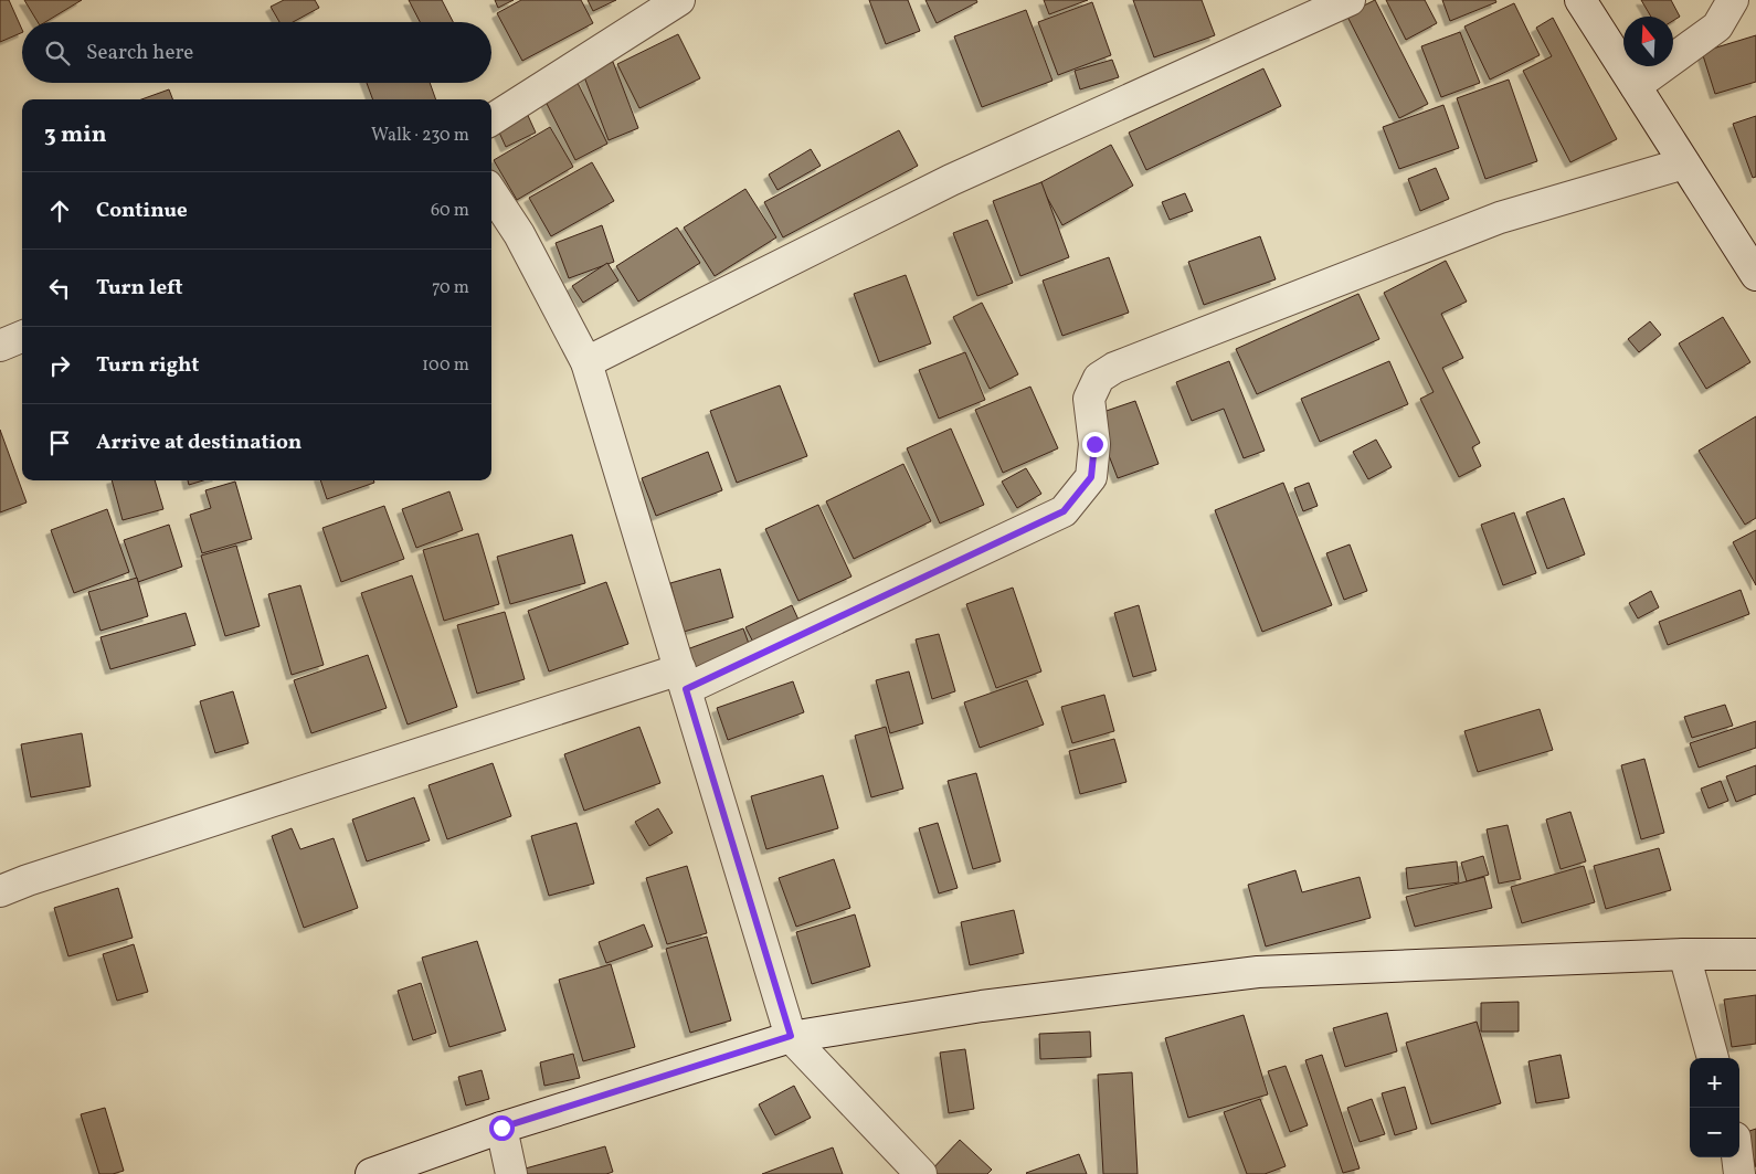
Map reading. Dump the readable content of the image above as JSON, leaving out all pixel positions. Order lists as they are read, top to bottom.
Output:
{
  "north": "top",
  "page": {
    "search": "Search here",
    "heading": ["3 min", "Walk · 230 m"],
    "list": [
      ["Continue", "60 m"],
      ["Turn left", "70 m"],
      ["Turn right", "100 m"],
      "Arrive at destination"
    ],
    "map_buttons": ["+", "−"]
  }
}
